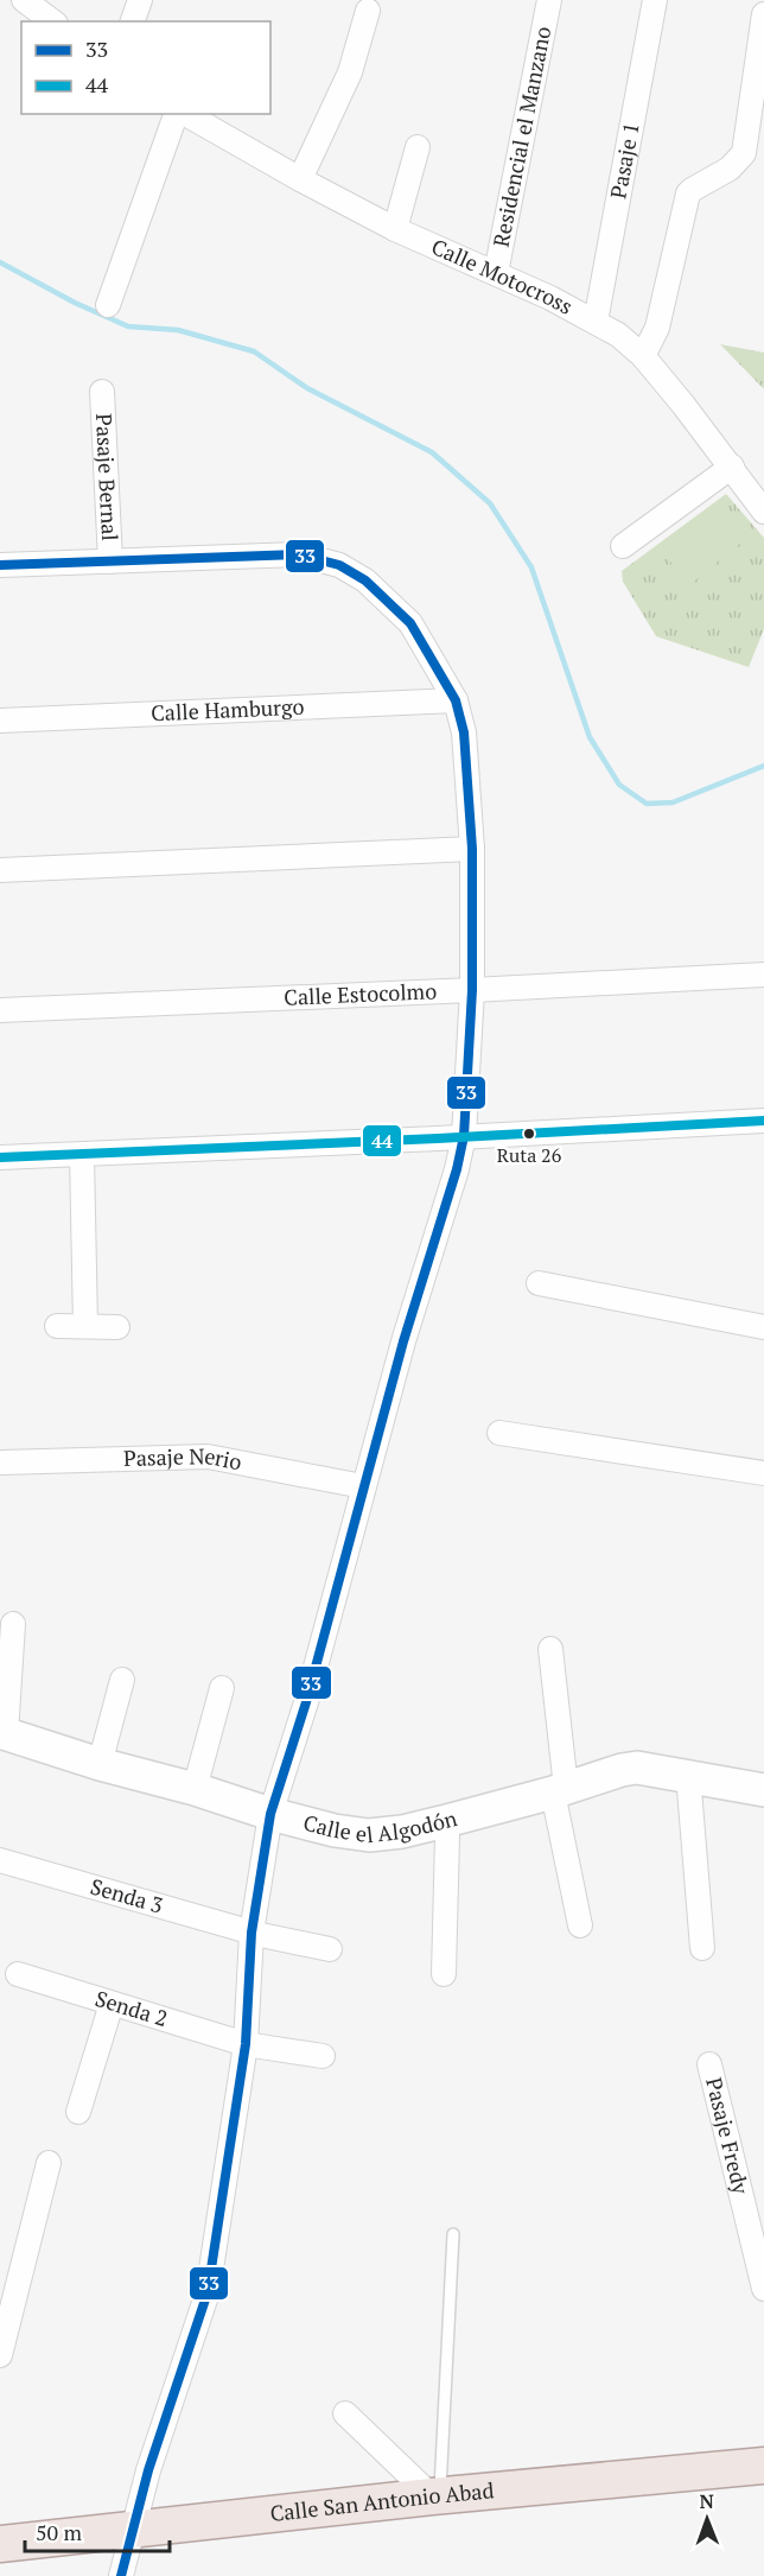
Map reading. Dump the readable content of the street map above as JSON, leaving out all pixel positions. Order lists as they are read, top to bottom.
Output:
{
  "streets": {
    "main road": ["Calle San Antonio Abad"],
    "street": [
      "Residencial el Manzano",
      "Pasaje 1",
      "Calle Motocross",
      "Pasaje Bernal",
      "Calle Hamburgo",
      "Calle Estocolmo",
      "Pasaje Nerio",
      "Calle el Algodón",
      "Senda 3",
      "Senda 2",
      "Pasaje Fredy"
    ]
  },
  "crossings": [
    ["Residencial el Manzano", "Calle Motocross"],
    ["Pasaje 1", "Calle Motocross"]
  ],
  "places": ["Ruta 26"],
  "lines": ["transit line 33", "transit line 44"],
  "legend": ["33", "44"],
  "scale_bar": "50 m",
  "north": "top"
}
